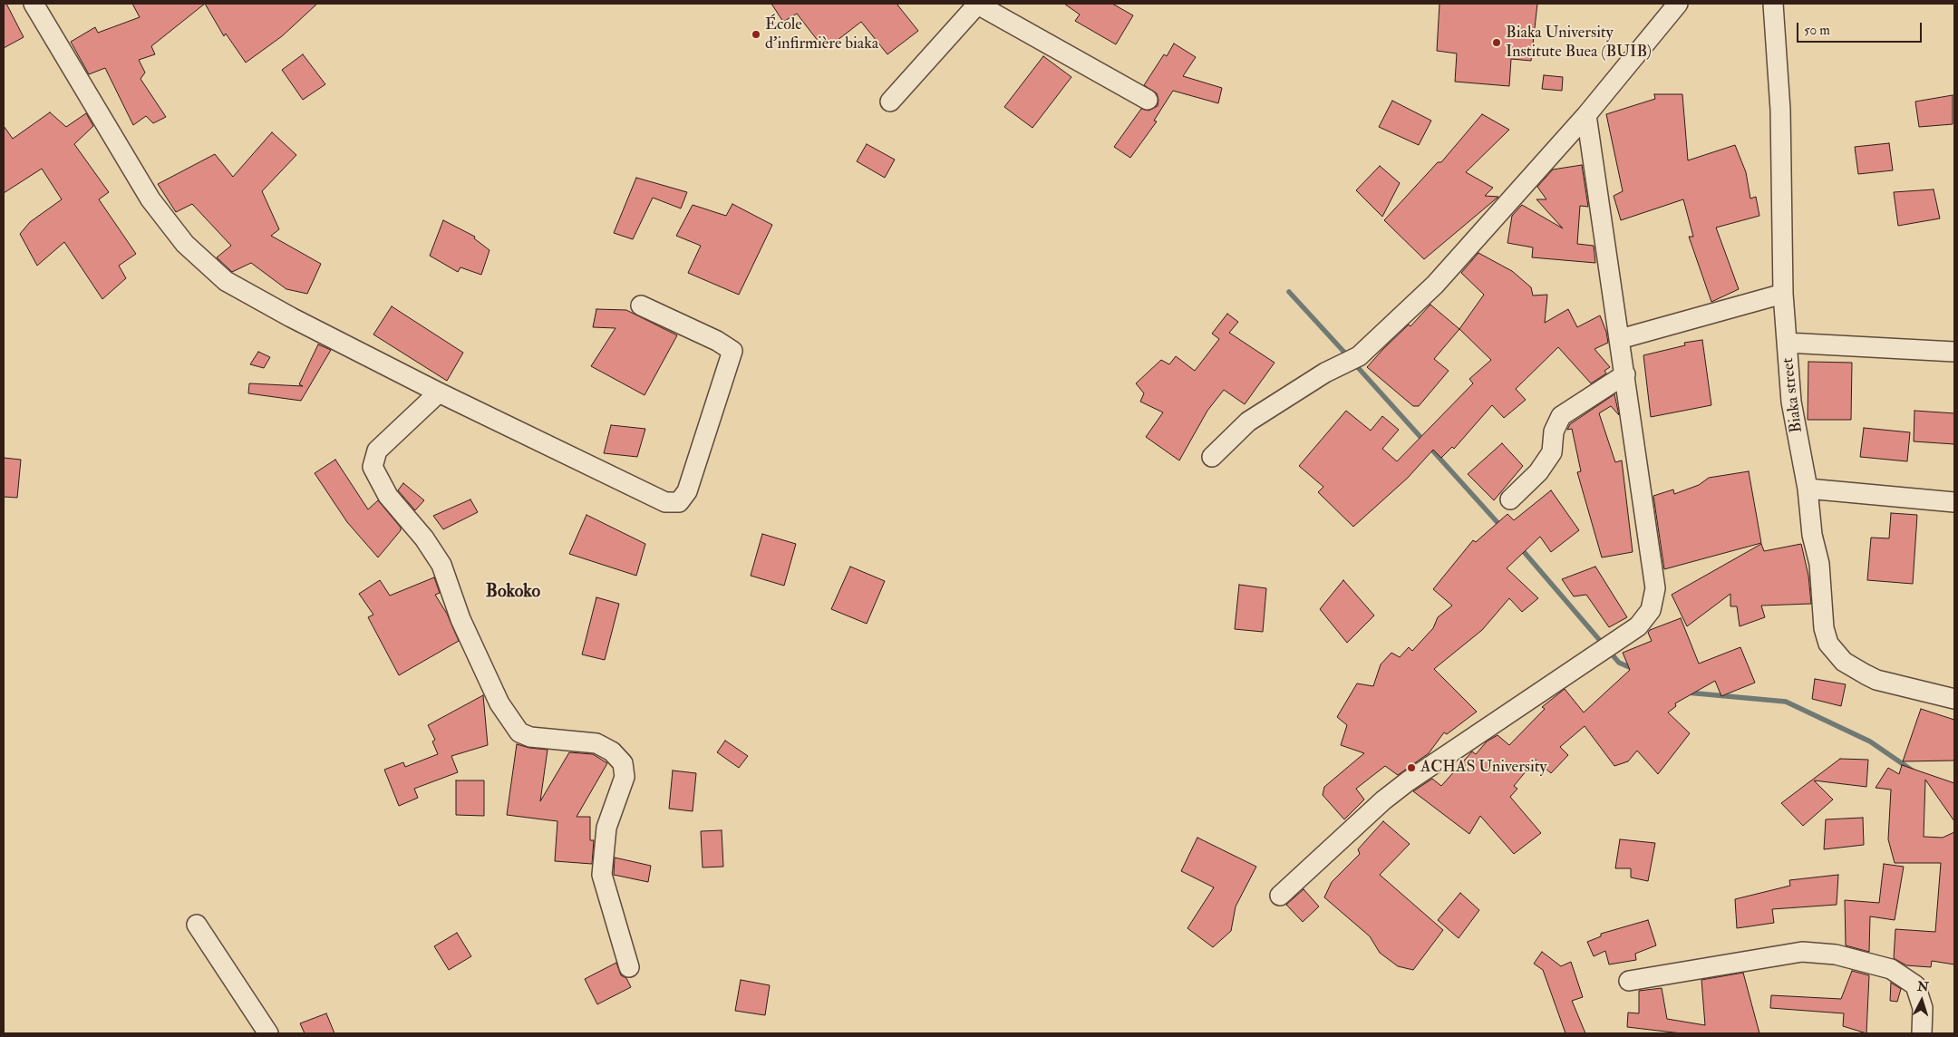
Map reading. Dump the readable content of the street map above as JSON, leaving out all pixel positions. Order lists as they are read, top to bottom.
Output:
{
  "streets": {
    "street": ["Biaka street"]
  },
  "districts": ["Bokoko"],
  "places": ["École d'infirmière biaka", "Biaka University Institute Buea (BUIB)", "ACHAS University"],
  "scale_bar": "50 m",
  "north": "top"
}
